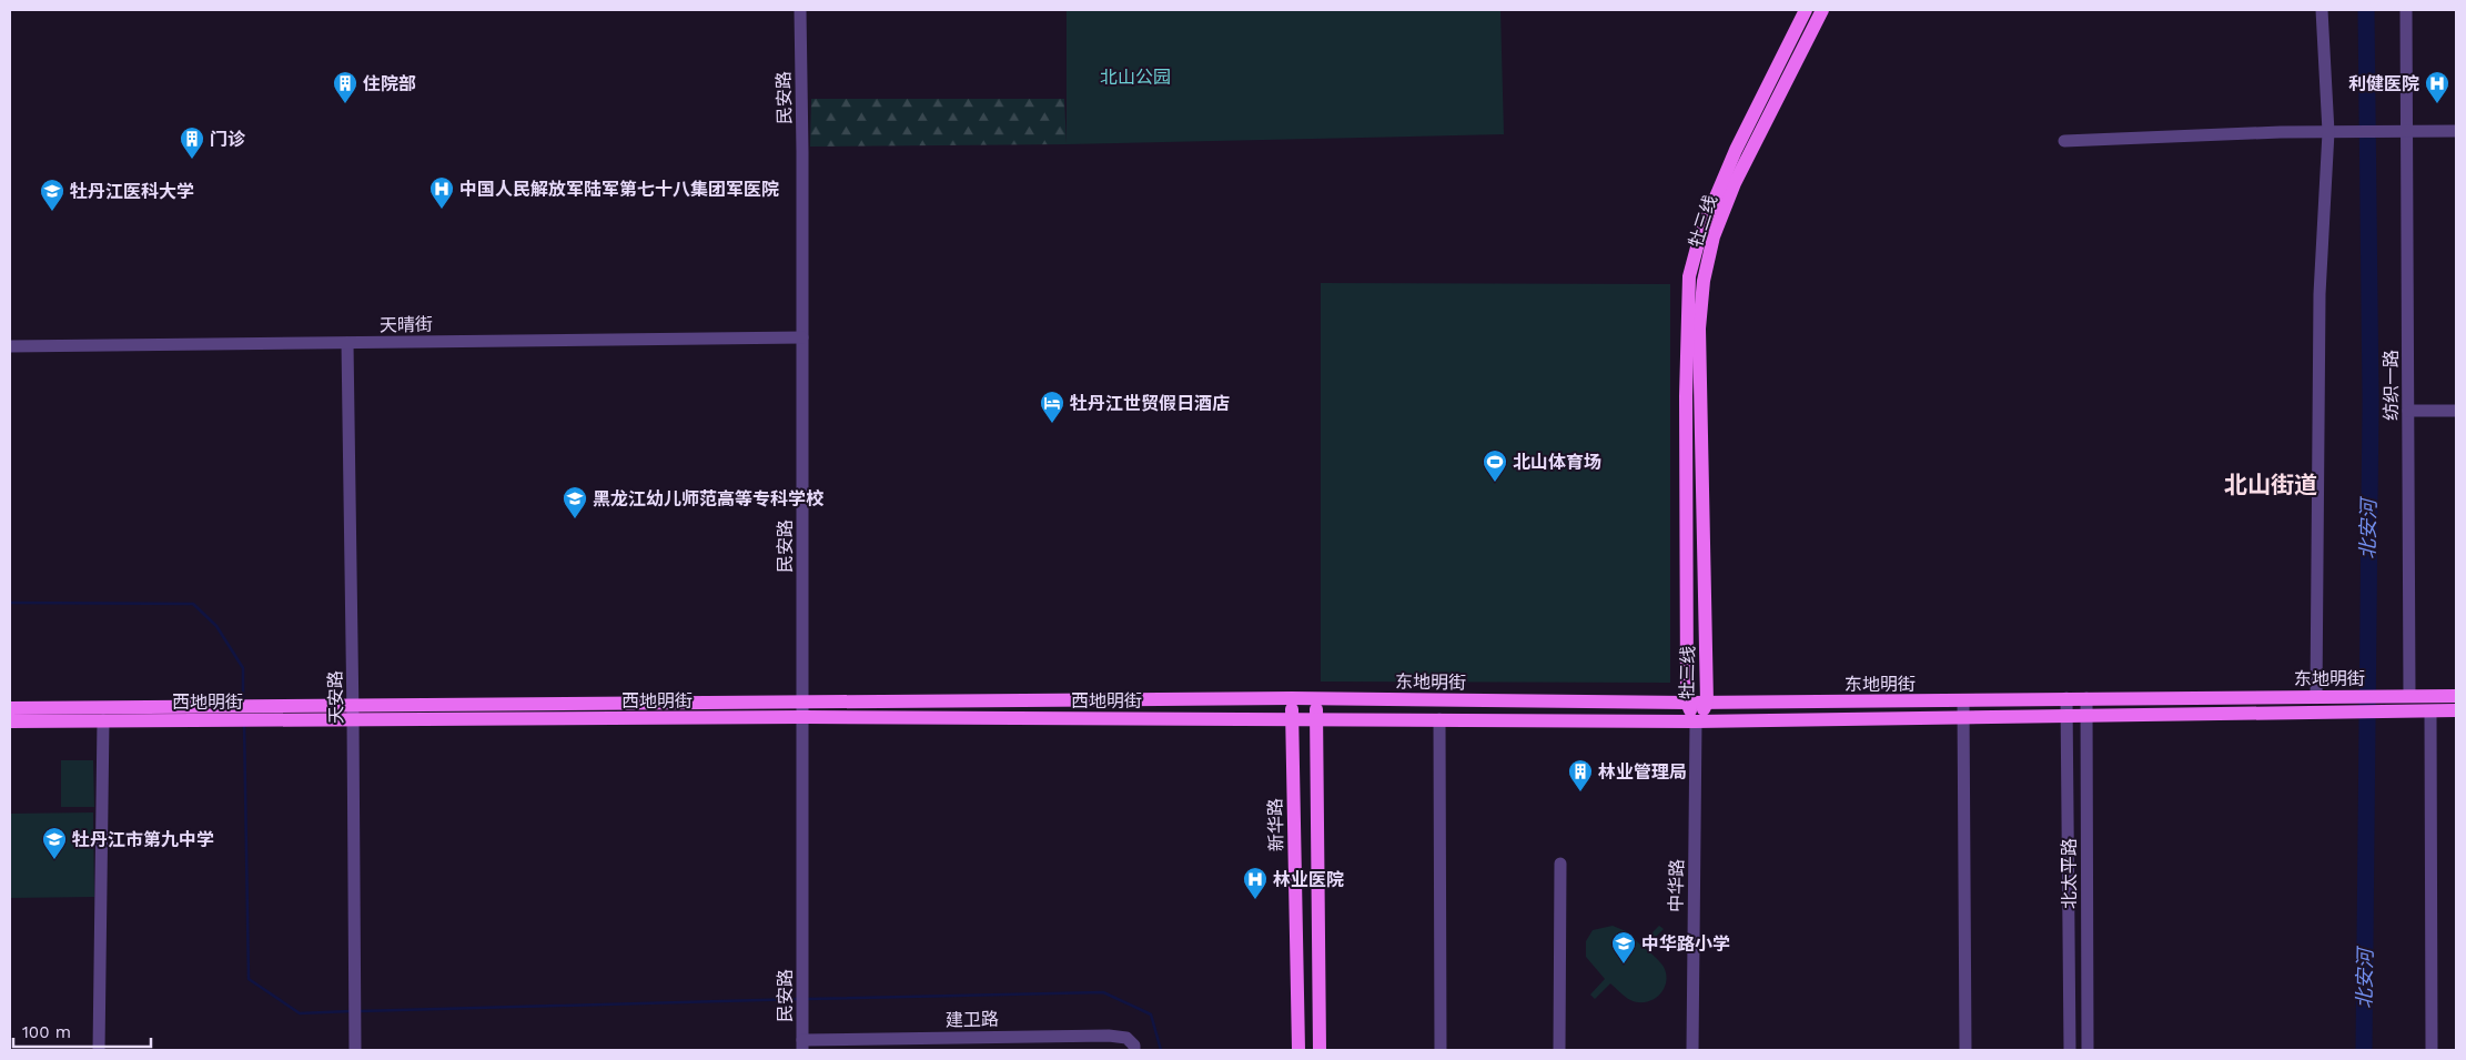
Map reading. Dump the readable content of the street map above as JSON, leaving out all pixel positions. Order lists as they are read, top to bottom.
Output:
{
  "streets": {
    "main road": [
      "牡三线",
      "东地明街",
      "西地明街",
      "新华路"
    ],
    "street": [
      "民安路",
      "天晴街",
      "纺织一路",
      "天安路",
      "北太平路",
      "中华路",
      "建卫路"
    ]
  },
  "crossings": [
    ["民安路", "天晴街"],
    ["民安路", "西地明街"],
    ["民安路", "建卫路"],
    ["牡三线", "东地明街"],
    ["牡三线", "中华路"],
    ["天晴街", "天安路"],
    ["纺织一路", "东地明街"],
    ["东地明街", "西地明街"],
    ["东地明街", "新华路"],
    ["东地明街", "北太平路"],
    ["东地明街", "中华路"],
    ["天安路", "西地明街"],
    ["西地明街", "新华路"]
  ],
  "districts": ["北山街道"],
  "water": ["北安河"],
  "parks": ["北山公园"],
  "places": {
    "building": ["住院部", "门诊", "林业管理局"],
    "hospital": ["利健医院", "中国人民解放军陆军第七十八集团军医院", "林业医院"],
    "school or university": [
      "牡丹江医科大学",
      "黑龙江幼儿师范高等专科学校",
      "牡丹江市第九中学",
      "中华路小学"
    ],
    "hotel": ["牡丹江世贸假日酒店"],
    "sports": ["北山体育场"]
  },
  "scale_bar": "100 m"
}
